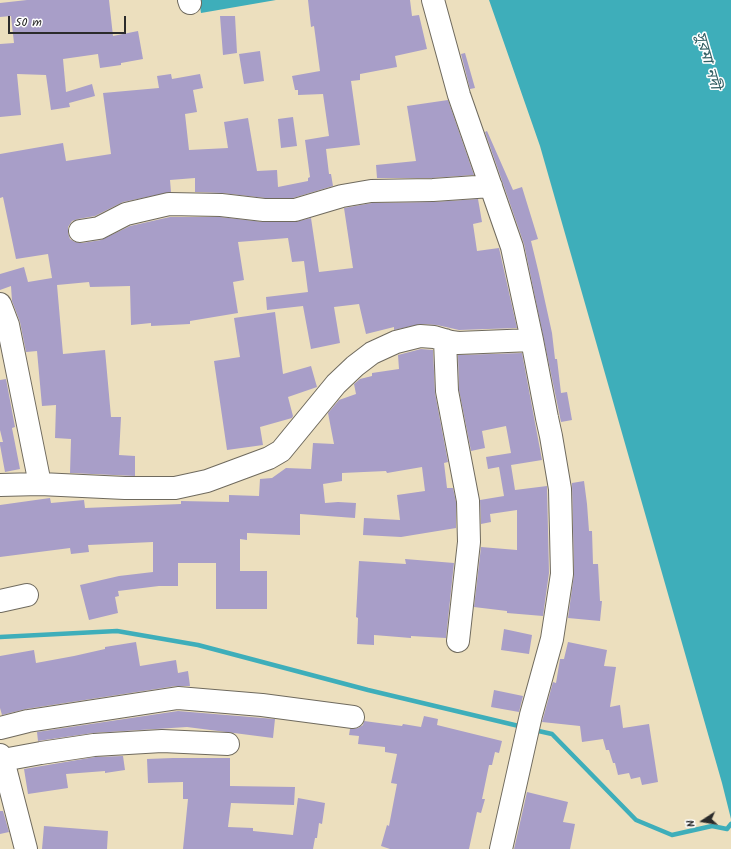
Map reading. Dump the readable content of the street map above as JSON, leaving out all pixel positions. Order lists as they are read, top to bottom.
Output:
{
  "water": ["সুরমা নদী"],
  "scale_bar": "50 m",
  "north": "left"
}
